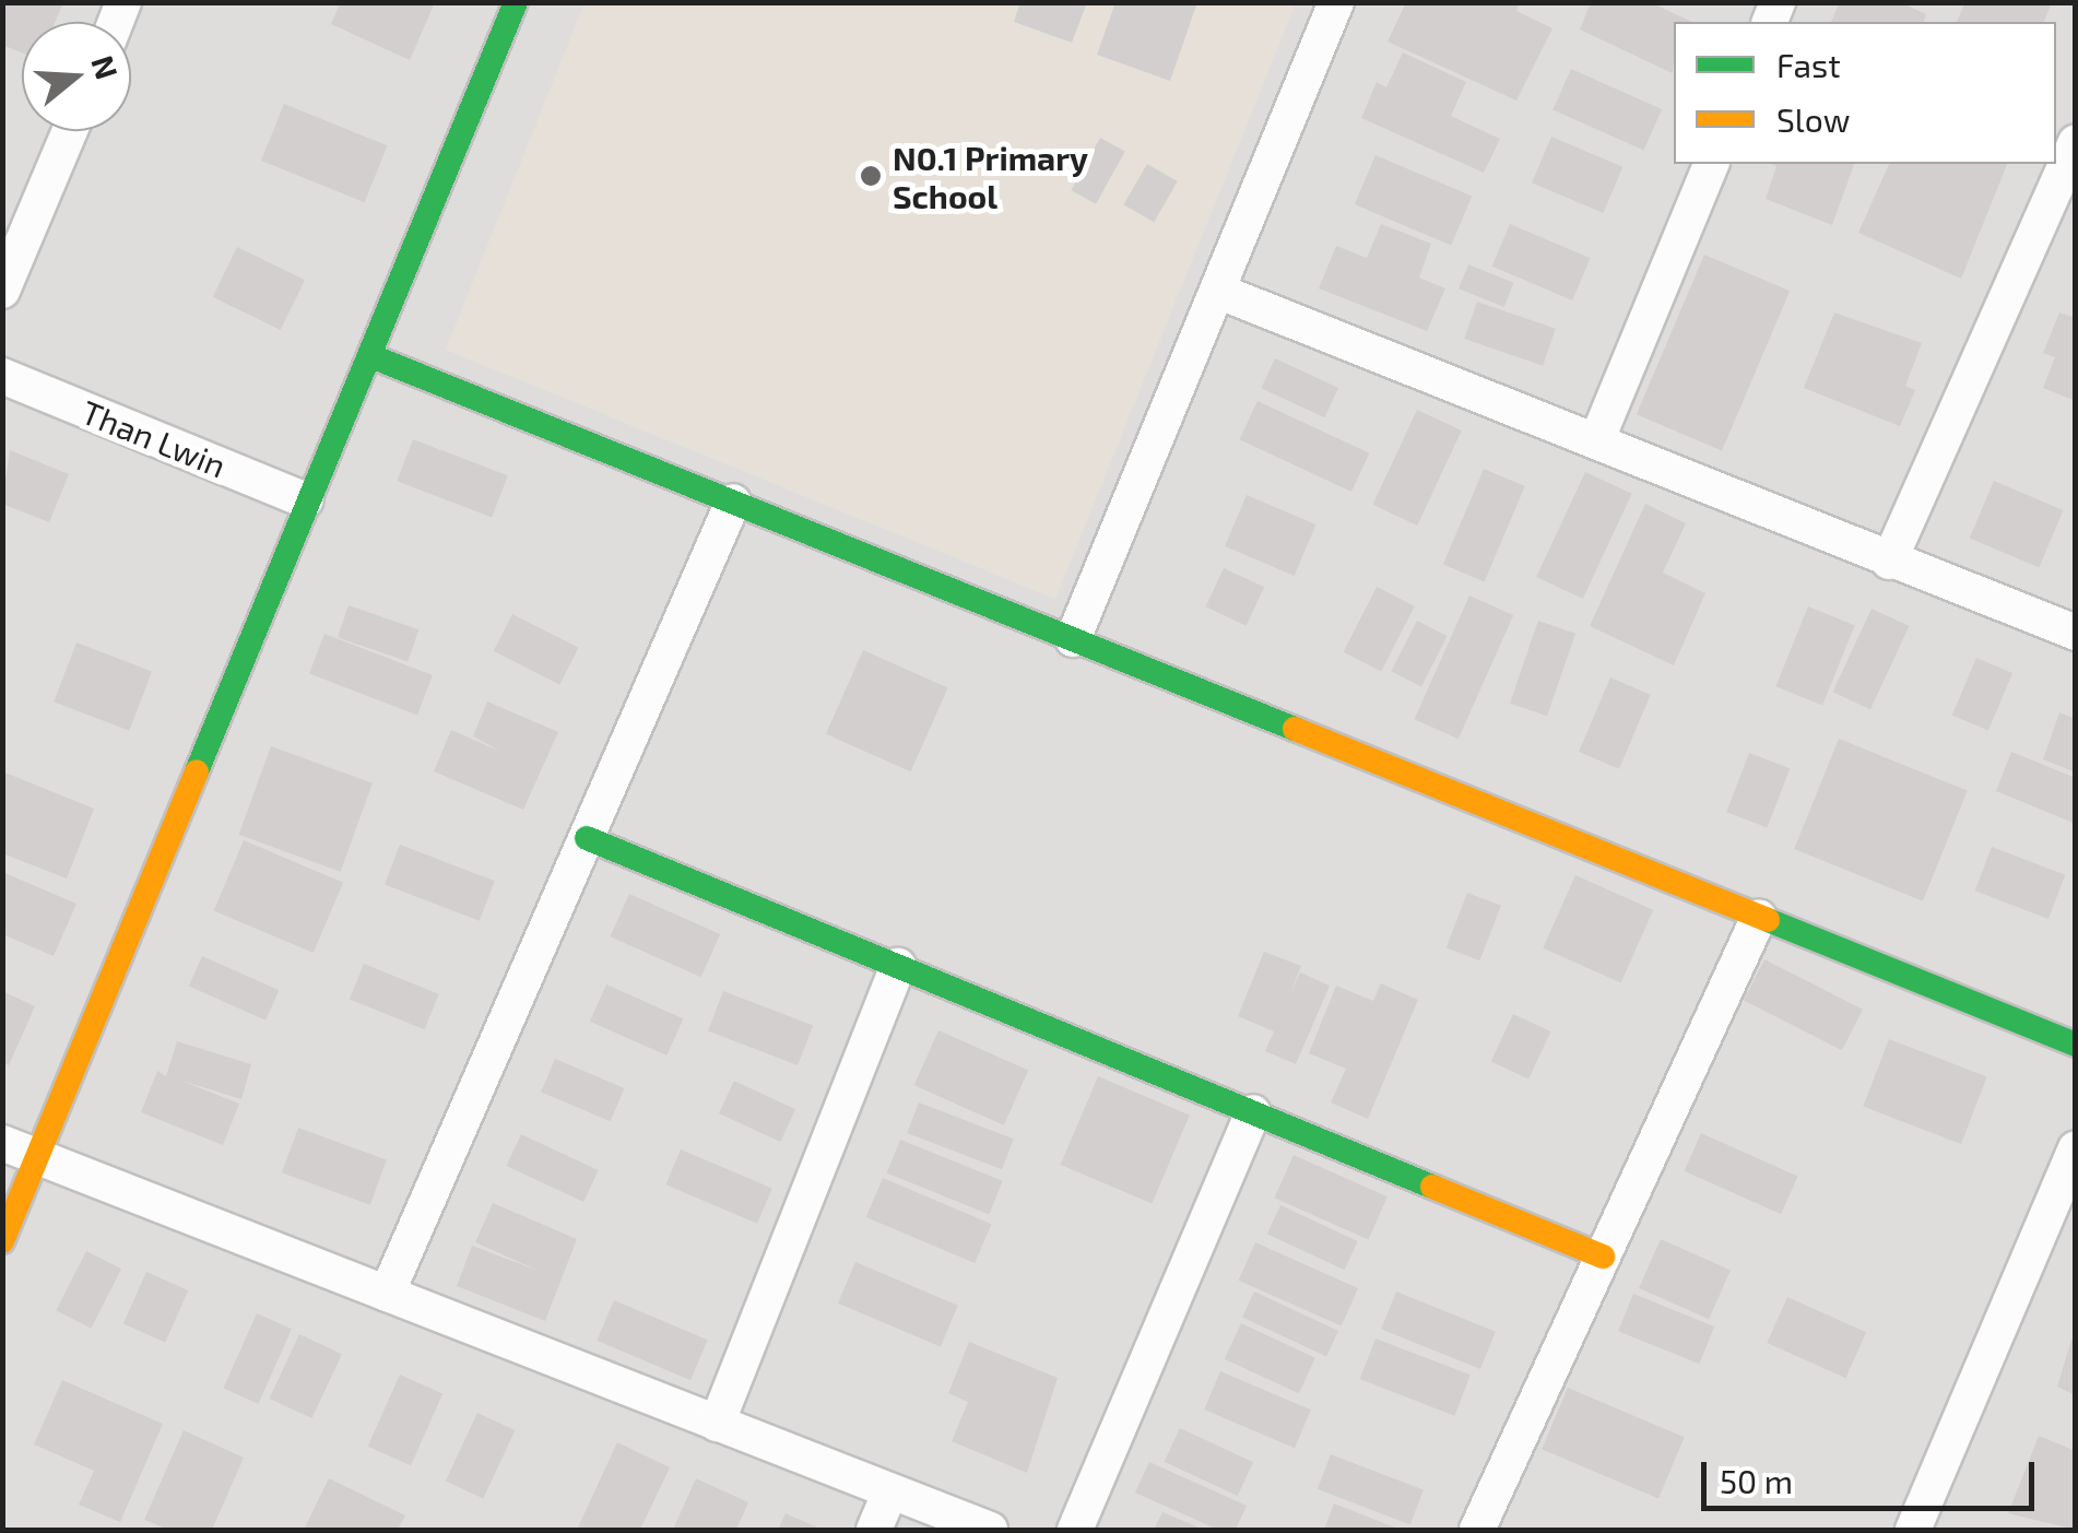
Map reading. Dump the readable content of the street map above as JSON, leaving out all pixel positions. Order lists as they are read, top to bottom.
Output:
{
  "streets": {
    "street": ["Than Lwin"]
  },
  "places": ["N0.1 Primary School"],
  "legend": ["Fast", "Slow"],
  "scale_bar": "50 m",
  "north": "right"
}
